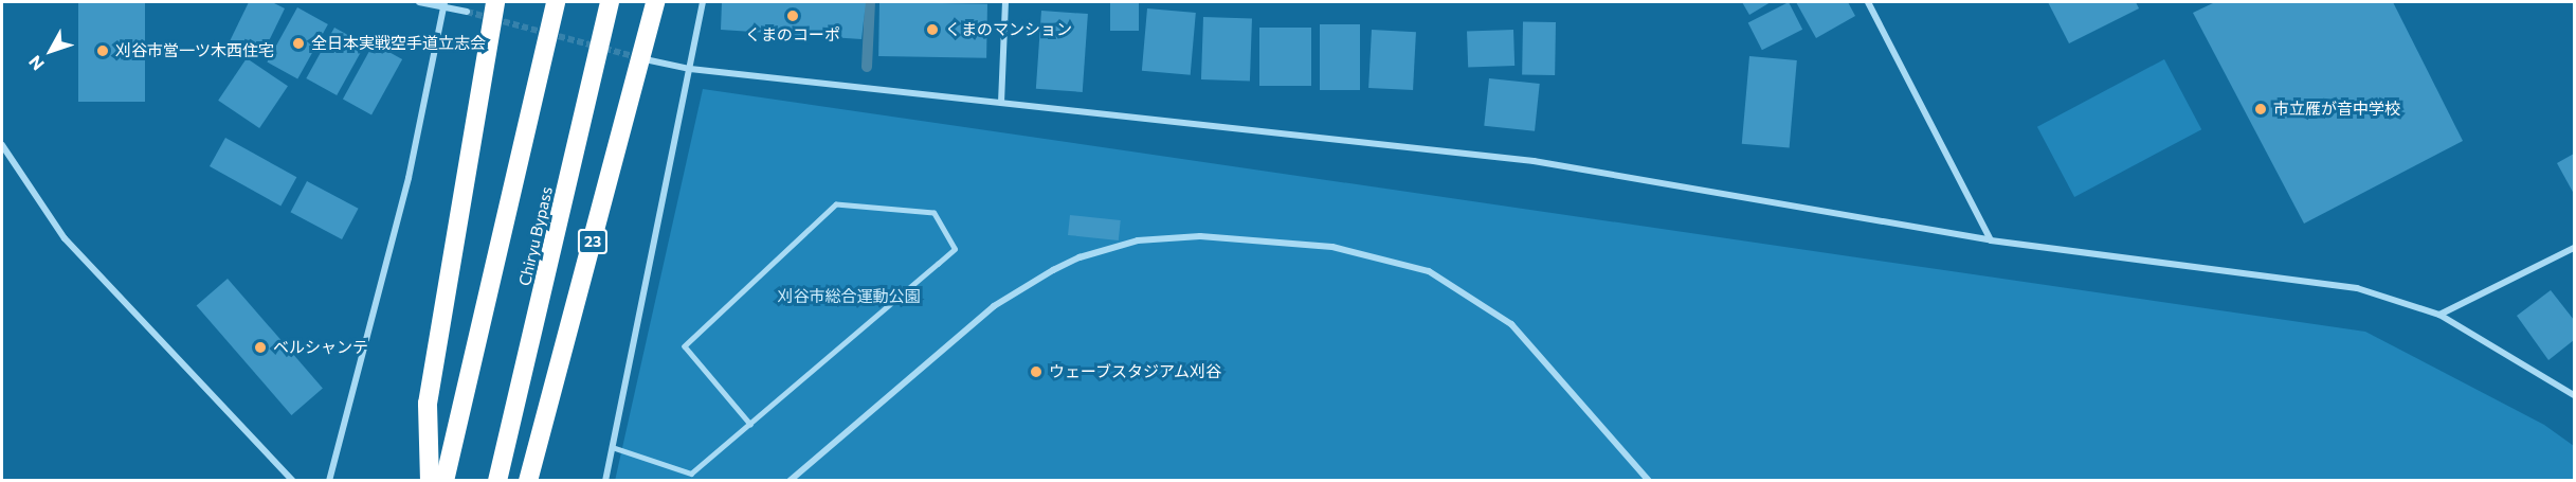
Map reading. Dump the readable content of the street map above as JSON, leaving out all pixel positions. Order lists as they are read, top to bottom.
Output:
{
  "streets": {
    "highway": ["Chiryu Bypass", "23"]
  },
  "parks": ["刈谷市総合運動公園"],
  "places": [
    "くまのコーポ",
    "くまのマンション",
    "全日本実戦空手道立志会",
    "刈谷市営一ツ木西住宅",
    "市立雁が音中学校",
    "ベルシャンテ",
    "ウェーブスタジアム刈谷"
  ],
  "north": "bottom left"
}
